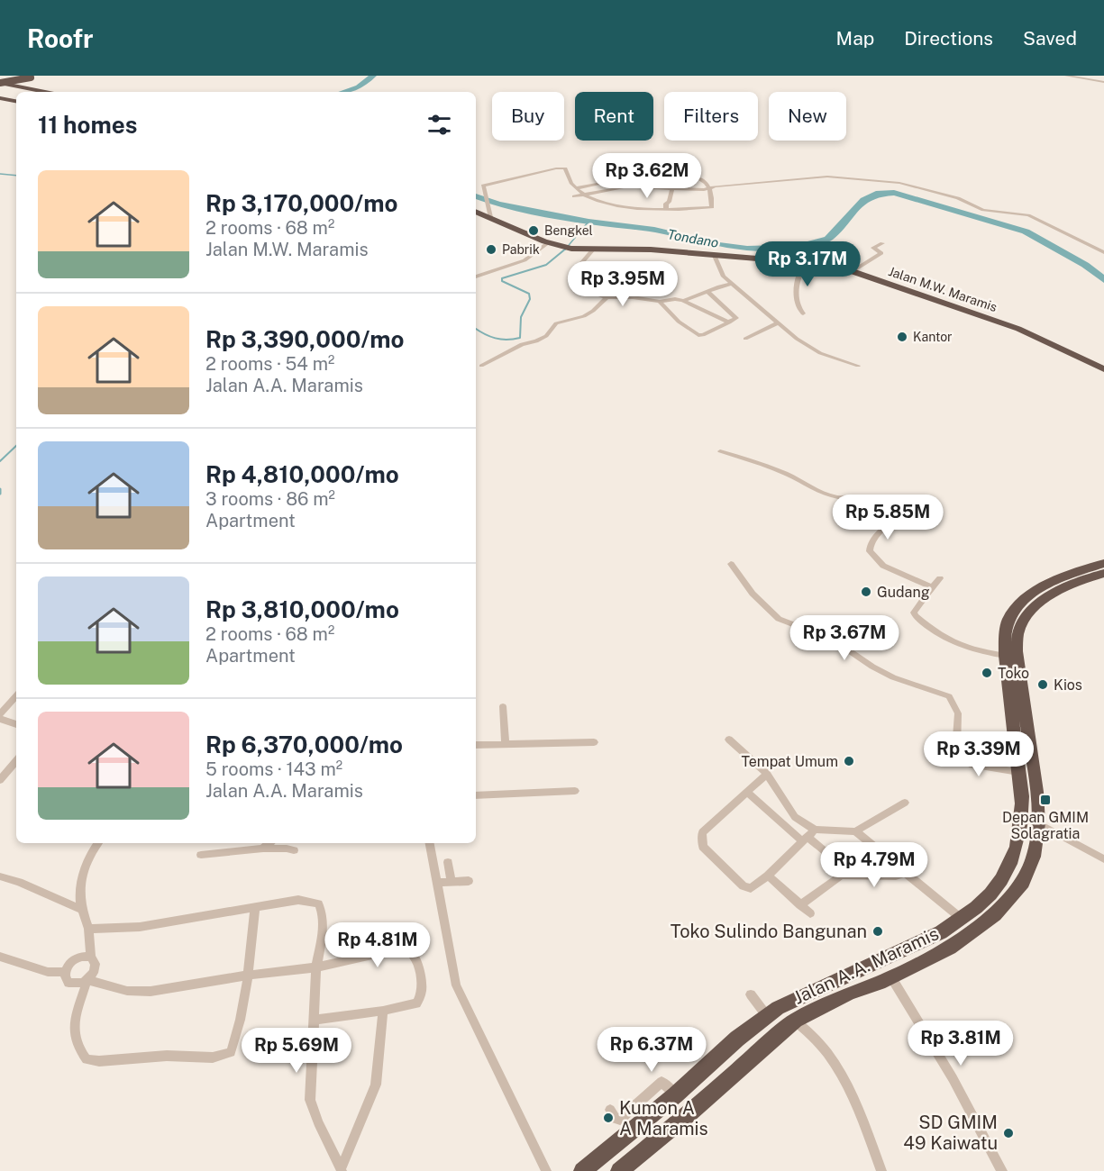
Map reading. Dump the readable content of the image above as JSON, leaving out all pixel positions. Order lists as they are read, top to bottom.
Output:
{
  "streets": {
    "highway": ["Jalan M.W. Maramis", "Jalan A.A. Maramis"]
  },
  "water": ["Tondano"],
  "places": {
    "other": [
      "Bengkel",
      "Pabrik",
      "Kantor",
      "Gudang",
      "Toko",
      "Kios",
      "Tempat Umum",
      "Toko Sulindo Bangunan",
      "Kumon A A Maramis",
      "SD GMIM 49 Kaiwatu"
    ],
    "transit": ["Depan GMIM Solagratia"]
  },
  "page": {
    "header": "Roofr",
    "nav": ["Map", "Directions", "Saved"],
    "chip": [
      "Buy",
      "Rent",
      "Filters",
      "New"
    ],
    "heading": "11 homes",
    "price": [
      "Rp 3.62M",
      "Rp 3.17M",
      "Rp 3.95M",
      "Rp 5.85M",
      "Rp 3.67M",
      "Rp 3.39M",
      "Rp 4.79M",
      "Rp 4.81M",
      "Rp 3.81M",
      "Rp 6.37M",
      "Rp 5.69M"
    ],
    "list": [
      {
        "name": "Rp 3,170,000/mo",
        "note": "2 rooms · 68 m² · Jalan M.W. Maramis"
      },
      {
        "name": "Rp 3,390,000/mo",
        "note": "2 rooms · 54 m² · Jalan A.A. Maramis"
      },
      {
        "name": "Rp 4,810,000/mo",
        "note": "3 rooms · 86 m² · Apartment"
      },
      {
        "name": "Rp 3,810,000/mo",
        "note": "2 rooms · 68 m² · Apartment"
      },
      {
        "name": "Rp 6,370,000/mo",
        "note": "5 rooms · 143 m² · Jalan A.A. Maramis"
      }
    ]
  }
}
